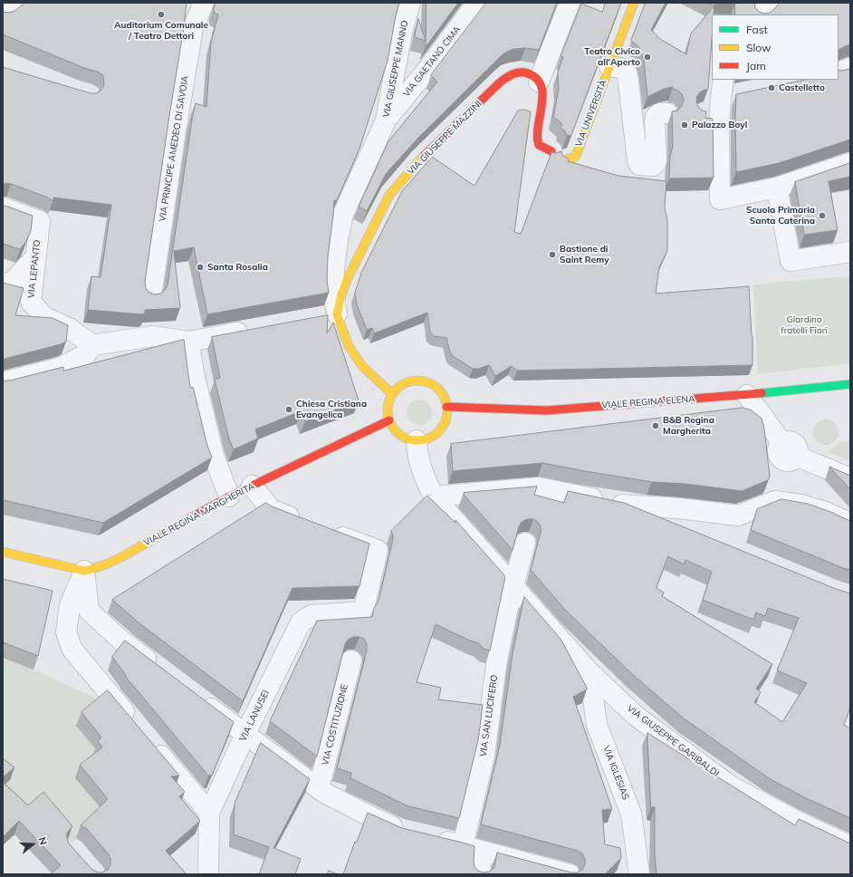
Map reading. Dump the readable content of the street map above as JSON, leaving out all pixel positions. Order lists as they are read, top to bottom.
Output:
{
  "streets": {
    "street": [
      "VIA GAETANO CIMA",
      "VIA GIUSEPPE MANNO",
      "VIA UNIVERSITÀ",
      "VIA GIUSEPPE MAZZINI",
      "VIA PRINCIPE AMEDEO DI SAVOIA",
      "VIA LEPANTO",
      "VIALE REGINA ELENA",
      "VIALE REGINA MARGHERITA",
      "VIA LANUSEI",
      "VIA SAN LUCIFERO",
      "VIA COSTITUZIONE",
      "VIA GIUSEPPE GARIBALDI",
      "VIA IGLESIAS"
    ]
  },
  "crossings": [
    ["VIA GAETANO CIMA", "VIA GIUSEPPE MANNO"],
    ["VIA GIUSEPPE MANNO", "VIA GIUSEPPE MAZZINI"],
    ["VIALE REGINA ELENA", "VIALE REGINA MARGHERITA"],
    ["VIALE REGINA ELENA", "VIA GIUSEPPE GARIBALDI"],
    ["VIALE REGINA MARGHERITA", "VIA GIUSEPPE GARIBALDI"],
    ["VIA SAN LUCIFERO", "VIA GIUSEPPE GARIBALDI"],
    ["VIA GIUSEPPE GARIBALDI", "VIA IGLESIAS"]
  ],
  "parks": ["Giardino fratelli Fiori"],
  "places": [
    "Auditorium Comunale / Teatro Dettori",
    "Teatro Civico all'Aperto",
    "Castelletto",
    "Palazzo Boyl",
    "Scuola Primaria Santa Caterina",
    "Bastione di Saint Remy",
    "Santa Rosalia",
    "Chiesa Cristiana Evangelica",
    "B&B Regina Margherita"
  ],
  "legend": ["Fast", "Slow", "Jam"],
  "north": "right"
}
